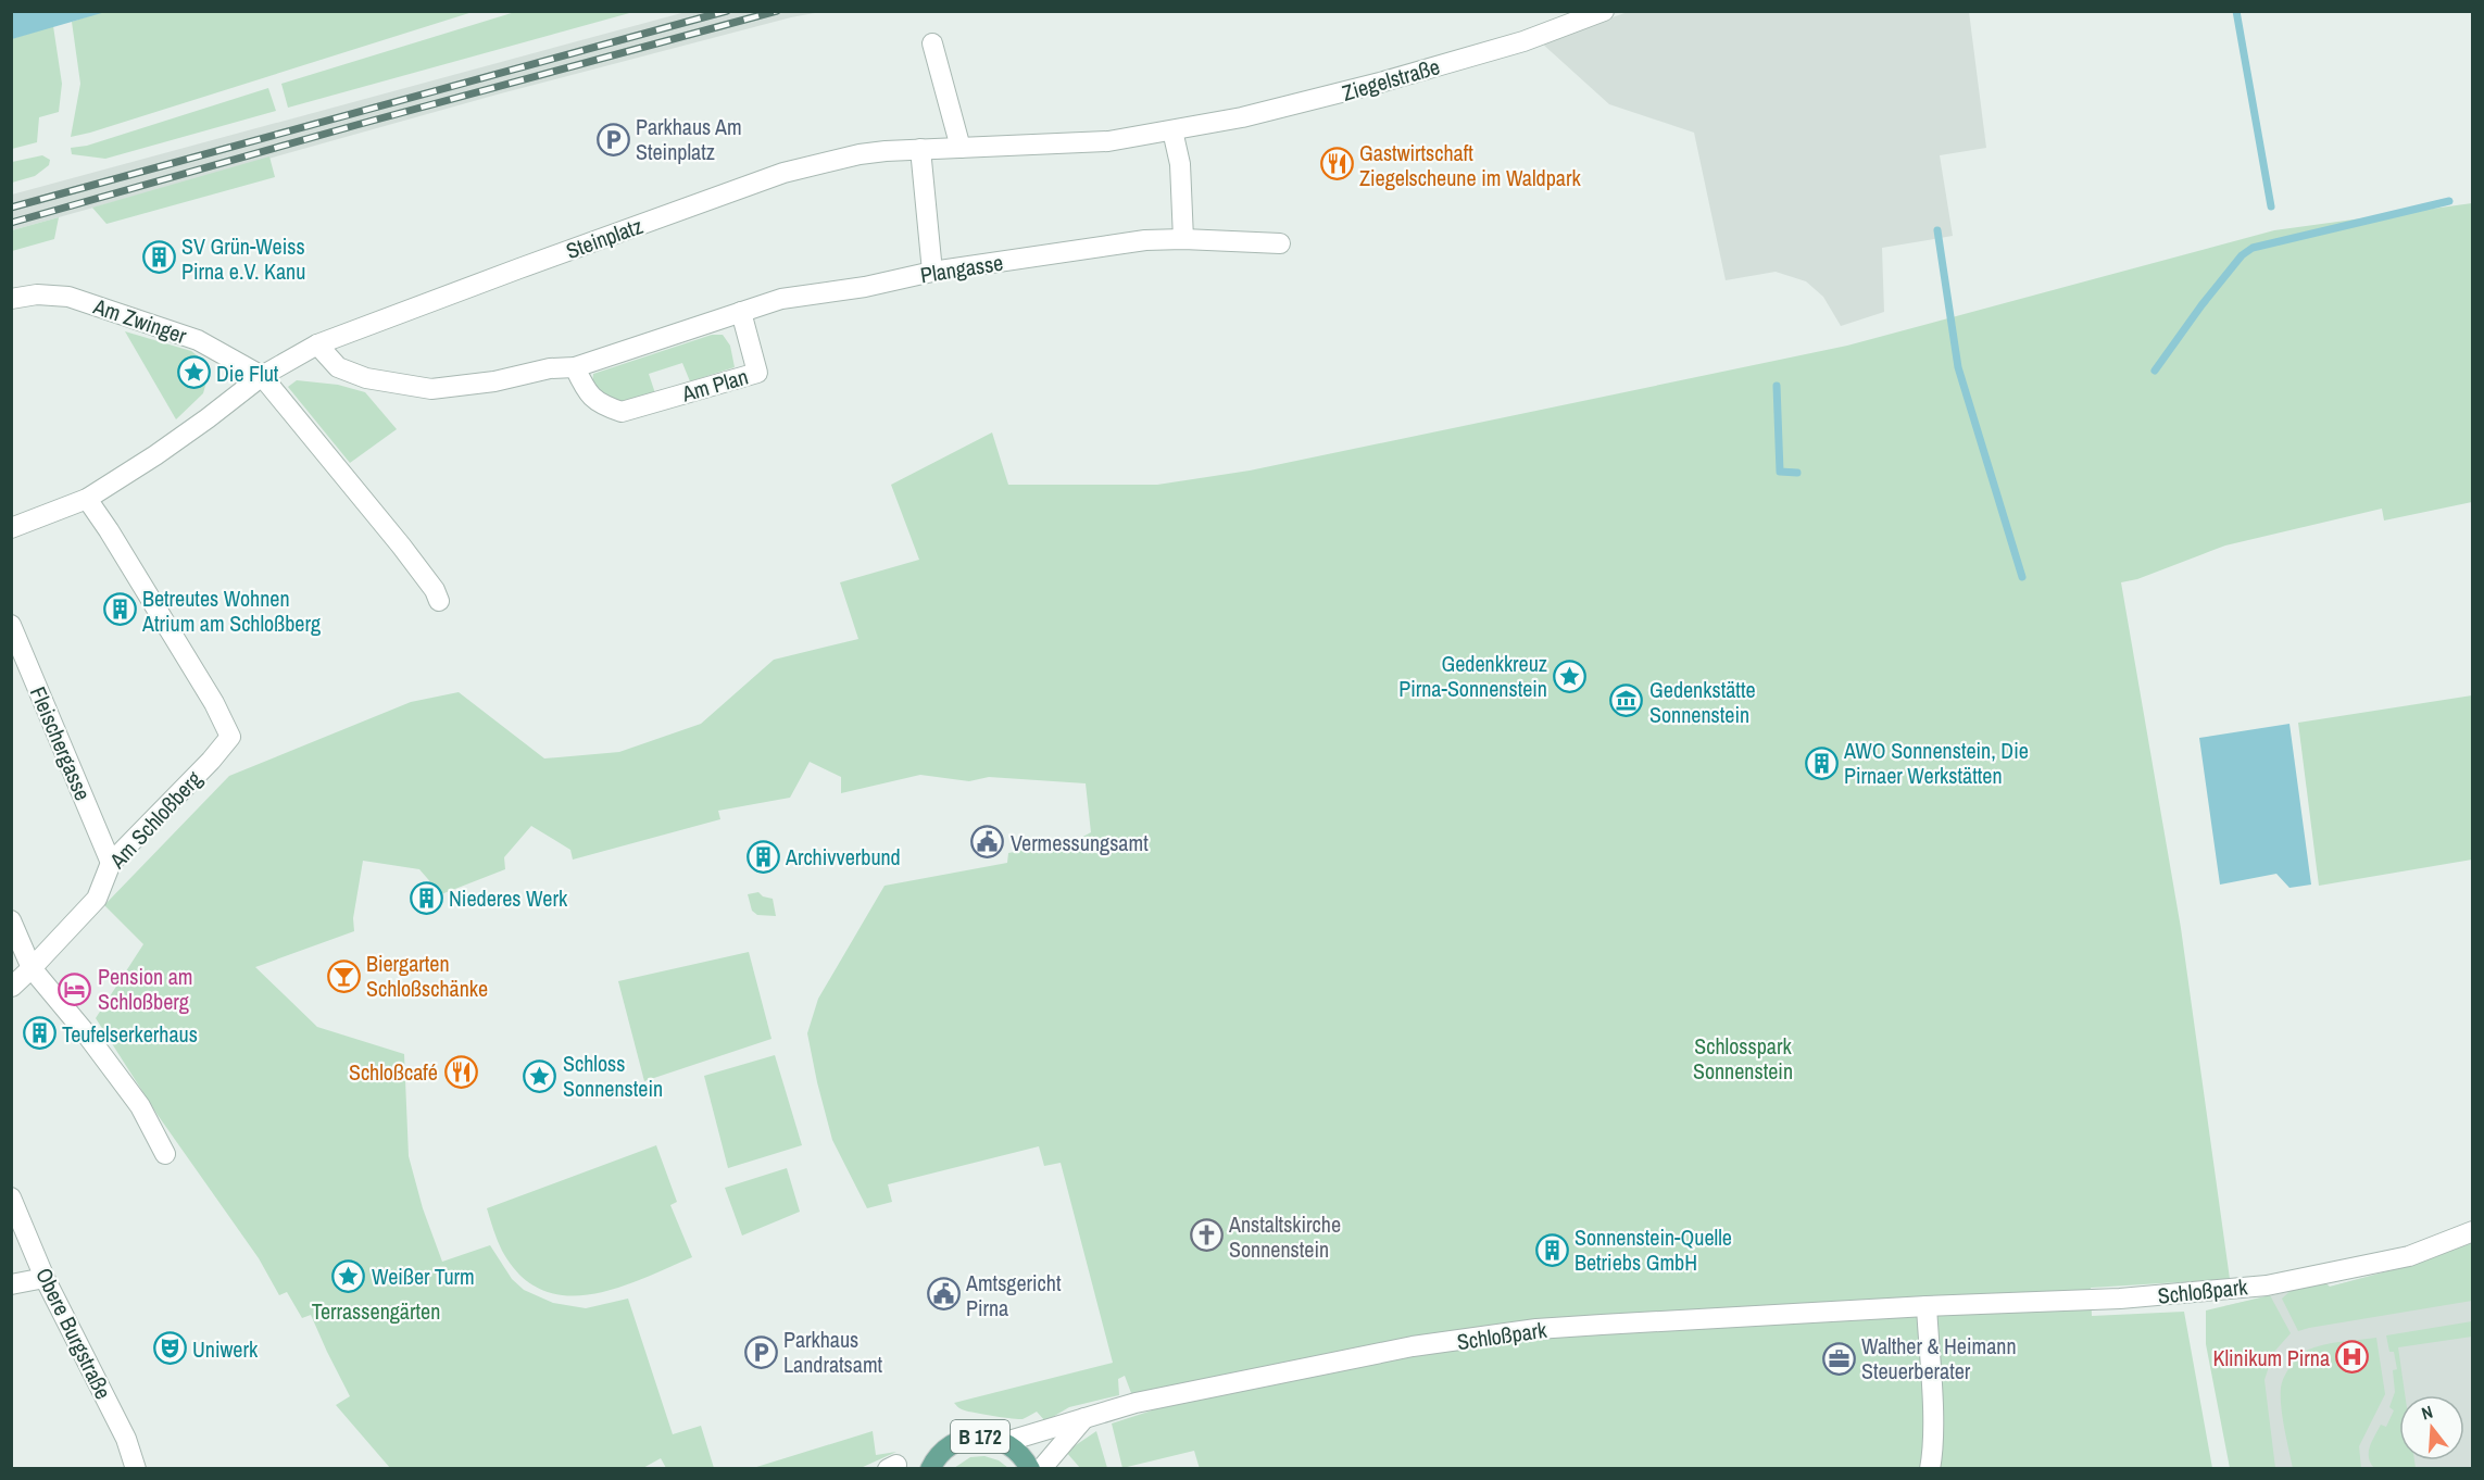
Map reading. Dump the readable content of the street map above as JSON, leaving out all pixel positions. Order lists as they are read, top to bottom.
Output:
{
  "streets": {
    "main road": ["B 172"],
    "street": [
      "Ziegelstraße",
      "Steinplatz",
      "Plangasse",
      "Am Zwinger",
      "Am Plan",
      "Fleischergasse",
      "Am Schloßberg",
      "Schloßpark",
      "Obere Burgstraße"
    ]
  },
  "crossings": [
    ["Ziegelstraße", "Steinplatz"],
    ["Steinplatz", "Am Zwinger"],
    ["Steinplatz", "Am Schloßberg"],
    ["Plangasse", "Am Plan"],
    ["Fleischergasse", "Am Schloßberg"],
    ["Schloßpark", "B 172"]
  ],
  "parks": ["Schlosspark Sonnenstein", "Terrassengärten"],
  "places": {
    "parking": ["Parkhaus Am Steinplatz", "Parkhaus Landratsamt"],
    "restaurant": ["Gastwirtschaft Ziegelscheune im Waldpark", "Schloßcafé"],
    "building": [
      "SV Grün-Weiss Pirna e.V. Kanu",
      "Betreutes Wohnen Atrium am Schloßberg",
      "AWO Sonnenstein, Die Pirnaer Werkstätten",
      "Archivverbund",
      "Niederes Werk",
      "Teufelserkerhaus",
      "Sonnenstein-Quelle Betriebs GmbH"
    ],
    "place": [
      "Die Flut",
      "Gedenkkreuz Pirna-Sonnenstein",
      "Schloss Sonnenstein",
      "Weißer Turm"
    ],
    "museum": ["Gedenkstätte Sonnenstein"],
    "public building": ["Vermessungsamt", "Amtsgericht Pirna"],
    "bar": ["Biergarten Schloßschänke"],
    "hotel": ["Pension am Schloßberg"],
    "church": ["Anstaltskirche Sonnenstein"],
    "theatre": ["Uniwerk"],
    "hospital": ["Klinikum Pirna"],
    "office": ["Walther & Heimann Steuerberater"]
  },
  "north": "top"
}
